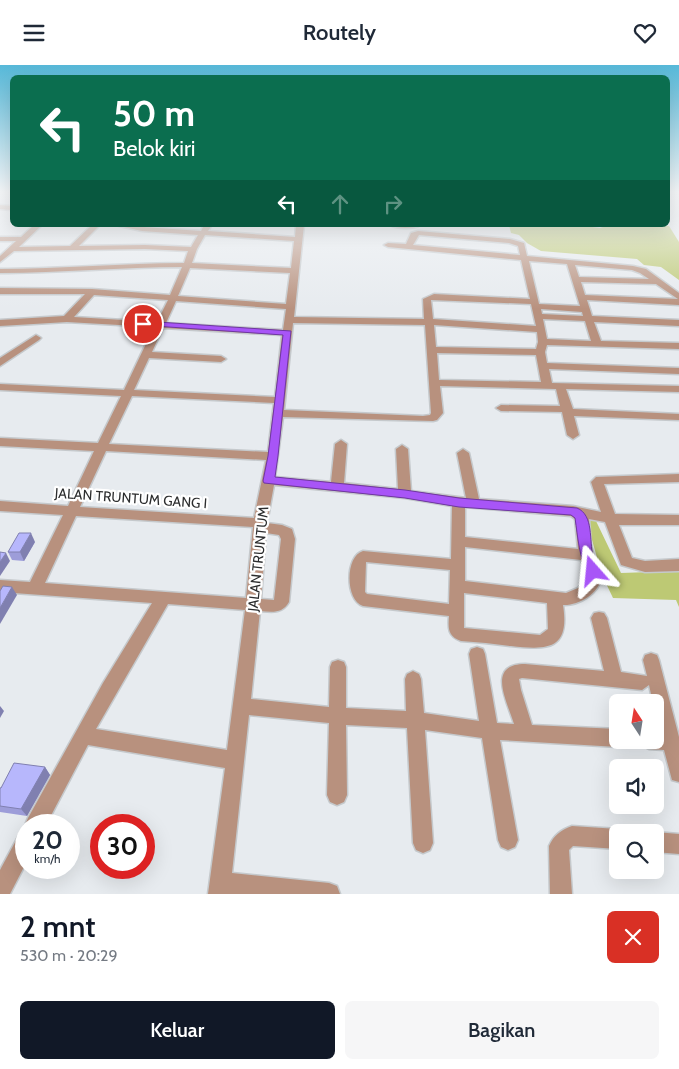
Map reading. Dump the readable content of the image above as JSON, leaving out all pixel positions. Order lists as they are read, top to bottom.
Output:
{
  "streets": {
    "street": ["JALAN TRUNTUM GANG I", "JALAN TRUNTUM"]
  },
  "crossings": [
    ["JALAN TRUNTUM GANG I", "JALAN TRUNTUM"]
  ],
  "north": "top",
  "page": {
    "header": "Routely",
    "turn": ["50 m", "Belok kiri"],
    "speed": "20 km/h",
    "limit": "30",
    "heading": ["2 mnt", "530 m · 20:29"],
    "buttons": ["Keluar", "Bagikan"]
  }
}
